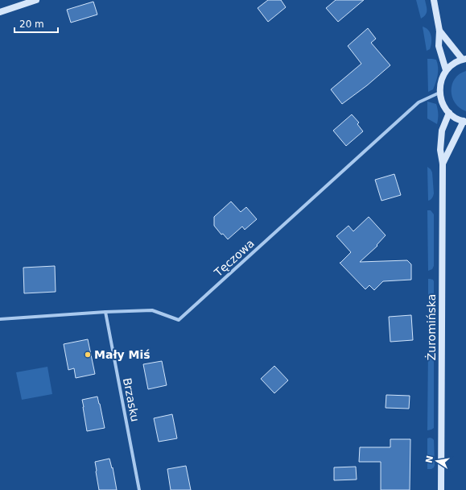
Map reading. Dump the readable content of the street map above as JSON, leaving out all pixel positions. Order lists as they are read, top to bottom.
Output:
{
  "streets": {
    "main road": ["Żuromińska"],
    "street": ["Tęczowa", "Brzasku"]
  },
  "crossings": [
    ["Tęczowa", "Brzasku"]
  ],
  "places": ["Mały Miś"],
  "scale_bar": "20 m",
  "north": "left"
}
